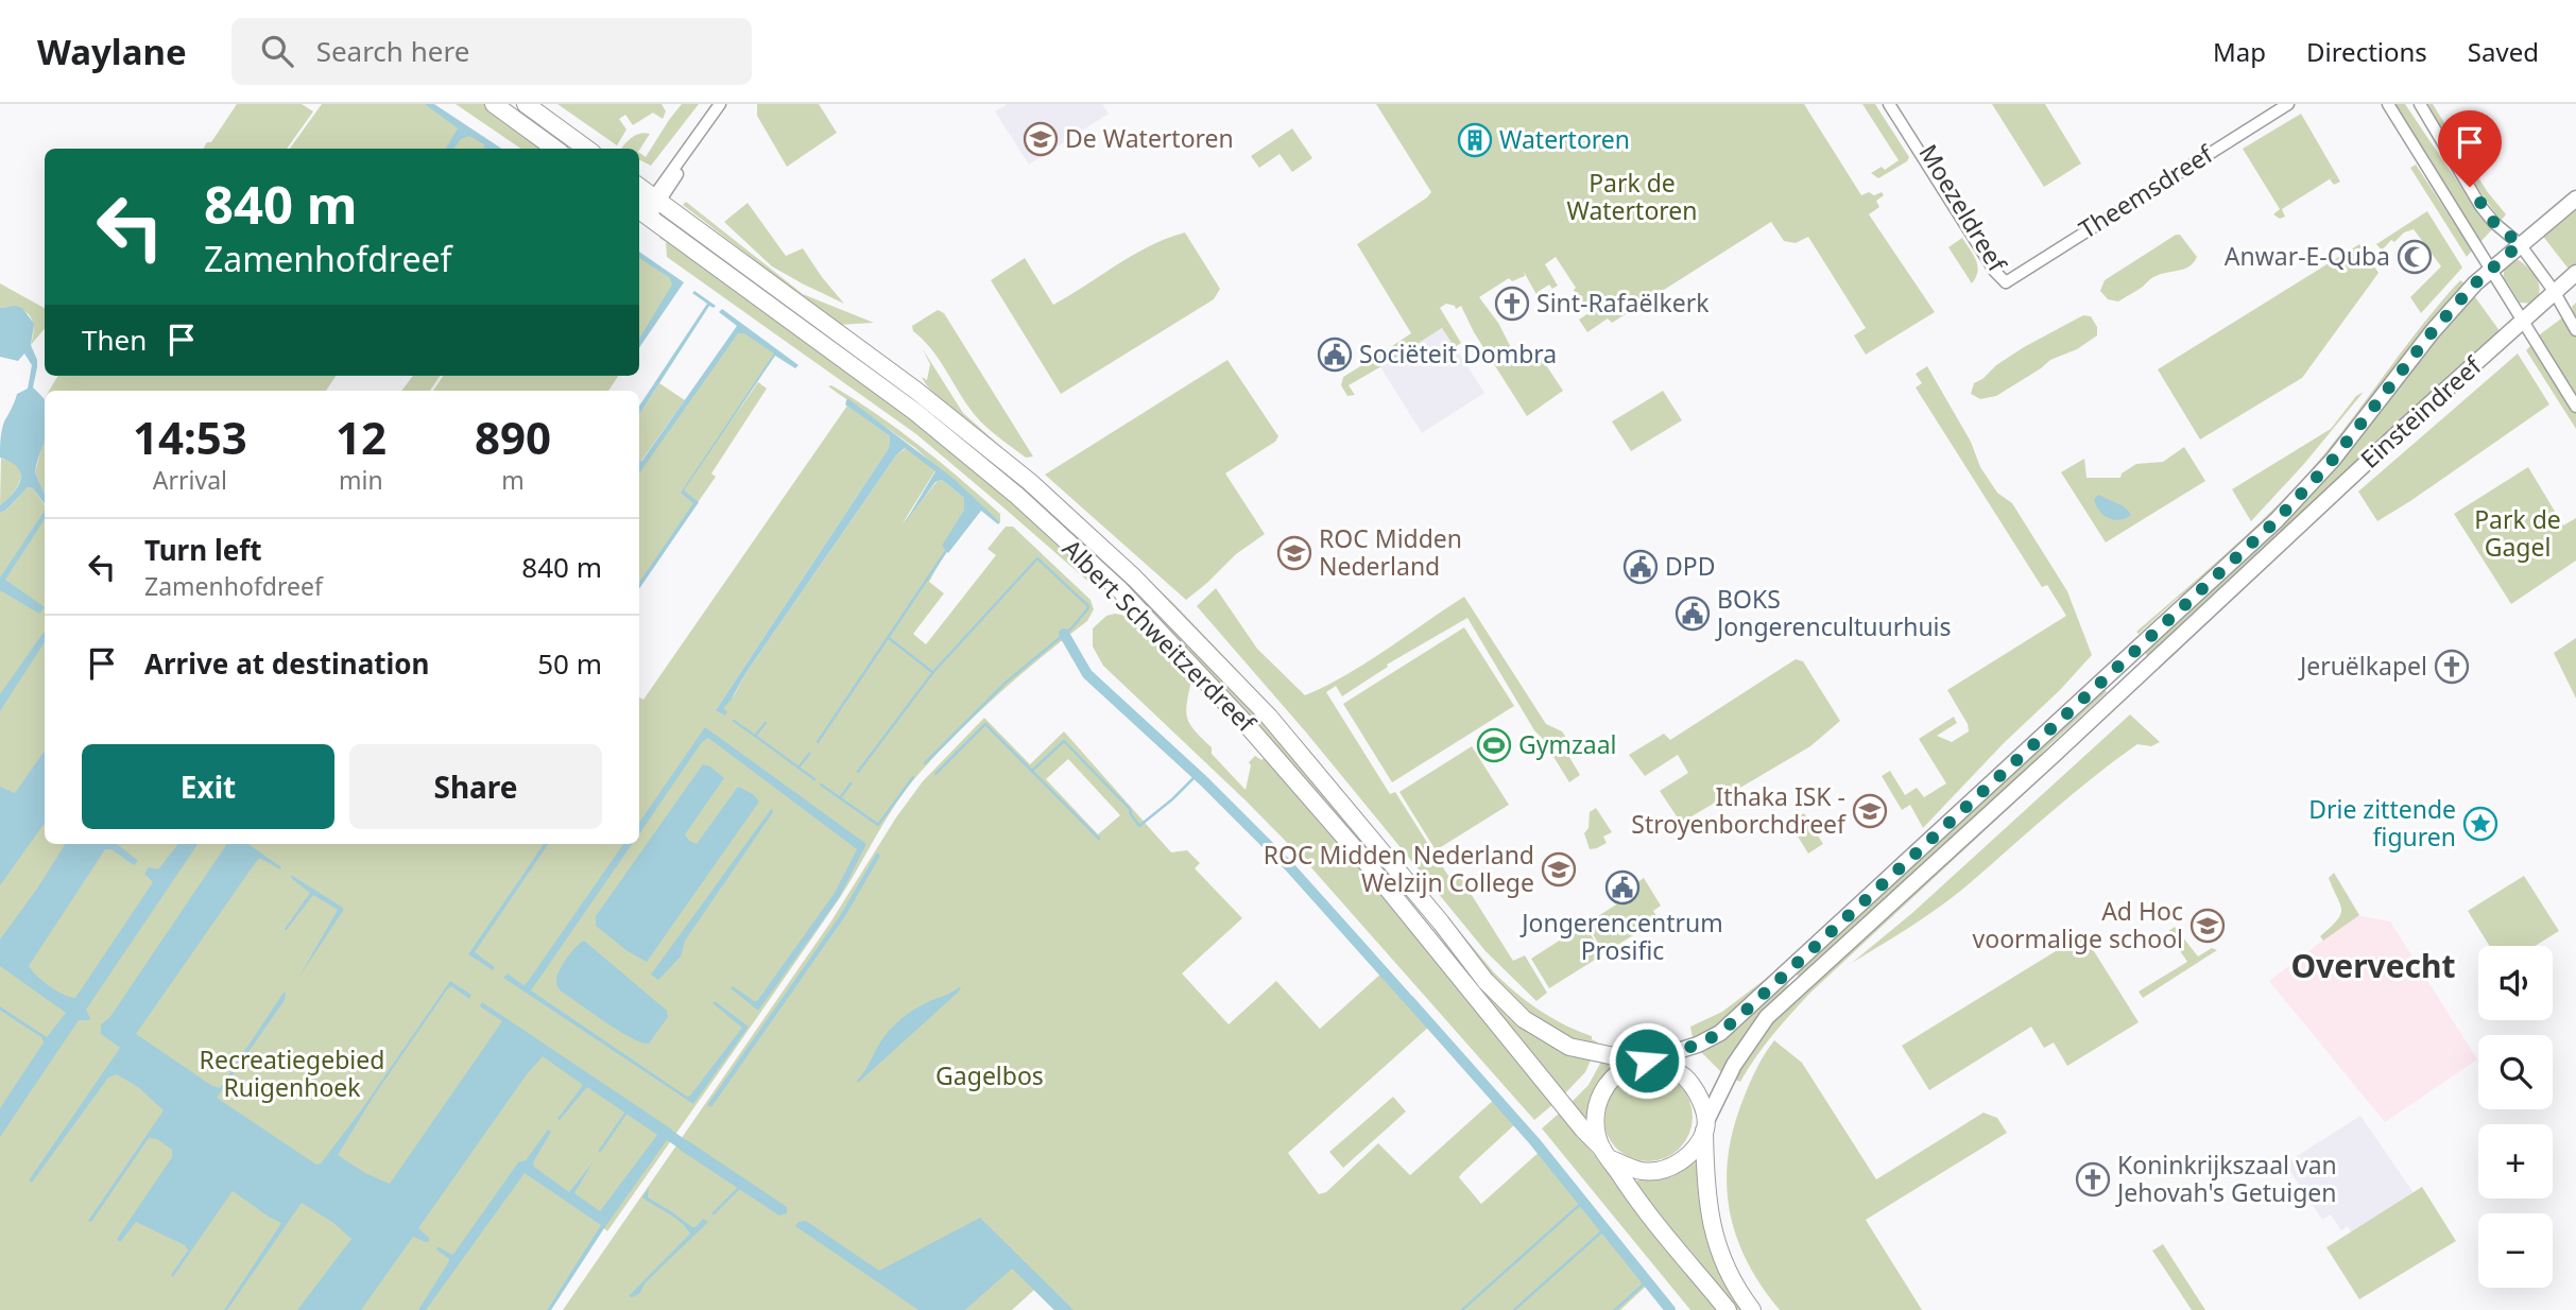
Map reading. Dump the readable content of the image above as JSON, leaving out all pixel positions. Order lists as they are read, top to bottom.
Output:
{
  "streets": {
    "highway": ["Albert Schweitzerdreef"],
    "main road": ["Einsteindreef"],
    "street": ["Theemsdreef", "Moezeldreef"]
  },
  "crossings": [
    ["Theemsdreef", "Moezeldreef"],
    ["Einsteindreef", "Albert Schweitzerdreef"]
  ],
  "districts": ["Overvecht"],
  "parks": [
    "Park de Watertoren",
    "Park de Gagel",
    "Recreatiegebied Ruigenhoek",
    "Gagelbos"
  ],
  "places": {
    "school or university": [
      "De Watertoren",
      "ROC Midden Nederland",
      "Ithaka ISK - Stroyenborchdreef",
      "ROC Midden Nederland Welzijn College",
      "Ad Hoc voormalige school"
    ],
    "building": ["Watertoren"],
    "mosque": ["Anwar-E-Quba"],
    "church": ["Sint-Rafaëlkerk", "Jeruëlkapel", "Koninkrijkszaal van Jehovah's Getuigen"],
    "public building": [
      "Sociëteit Dombra",
      "DPD",
      "BOKS Jongerencultuurhuis",
      "Jongerencentrum Prosific"
    ],
    "sports": ["Gymzaal"],
    "place": ["Drie zittende figuren"]
  },
  "page": {
    "header": "Waylane",
    "search": "Search here",
    "nav": ["Map", "Directions", "Saved"],
    "turn": ["840 m", "Zamenhofdreef"],
    "then": "Then",
    "eta": [
      "14:53",
      "Arrival",
      "12",
      "min",
      "890",
      "m"
    ],
    "list": [
      {
        "name": "Turn left",
        "note": "Zamenhofdreef",
        "value": "840 m"
      },
      {
        "name": "Arrive at destination",
        "value": "50 m"
      }
    ],
    "buttons": ["Exit", "Share"],
    "map_buttons": ["+", "−"]
  }
}
